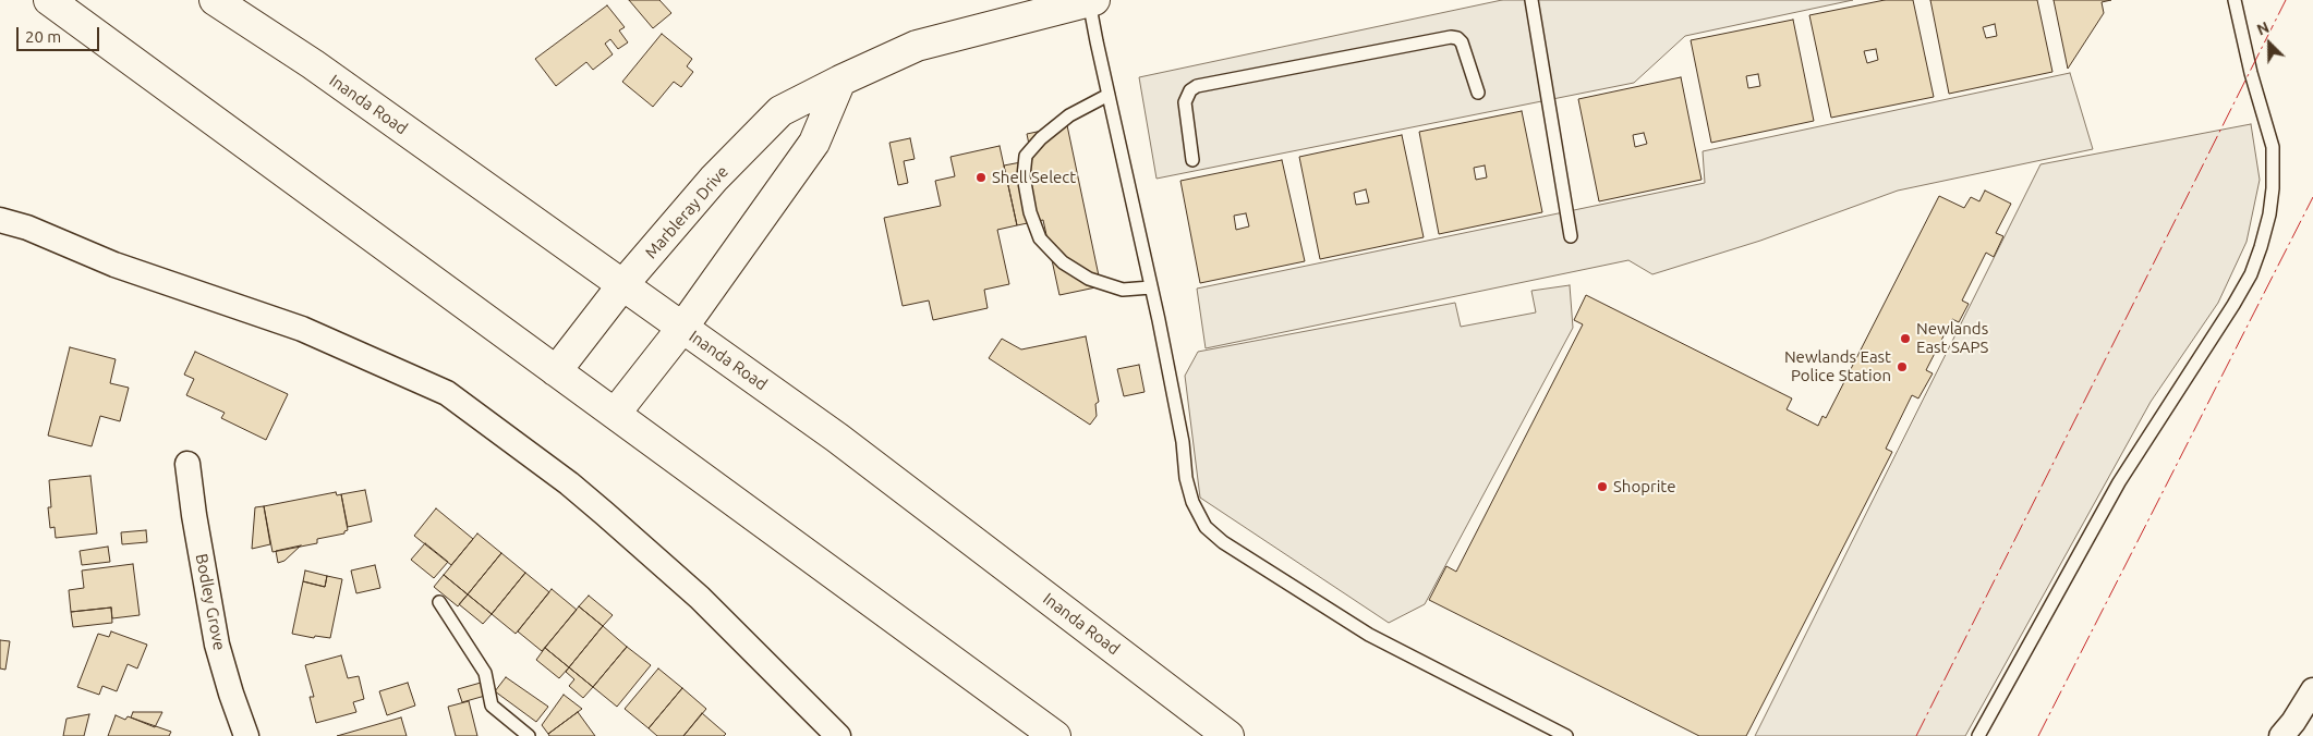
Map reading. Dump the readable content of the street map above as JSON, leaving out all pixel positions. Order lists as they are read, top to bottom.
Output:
{
  "streets": {
    "main road": ["Inanda Road", "Marbleray Drive"],
    "street": ["Bodley Grove"]
  },
  "crossings": [
    ["Inanda Road", "Marbleray Drive"]
  ],
  "places": [
    "Shell Select",
    "Newlands East SAPS",
    "Newlands East Police Station",
    "Shoprite"
  ],
  "scale_bar": "20 m",
  "north": "top left"
}
